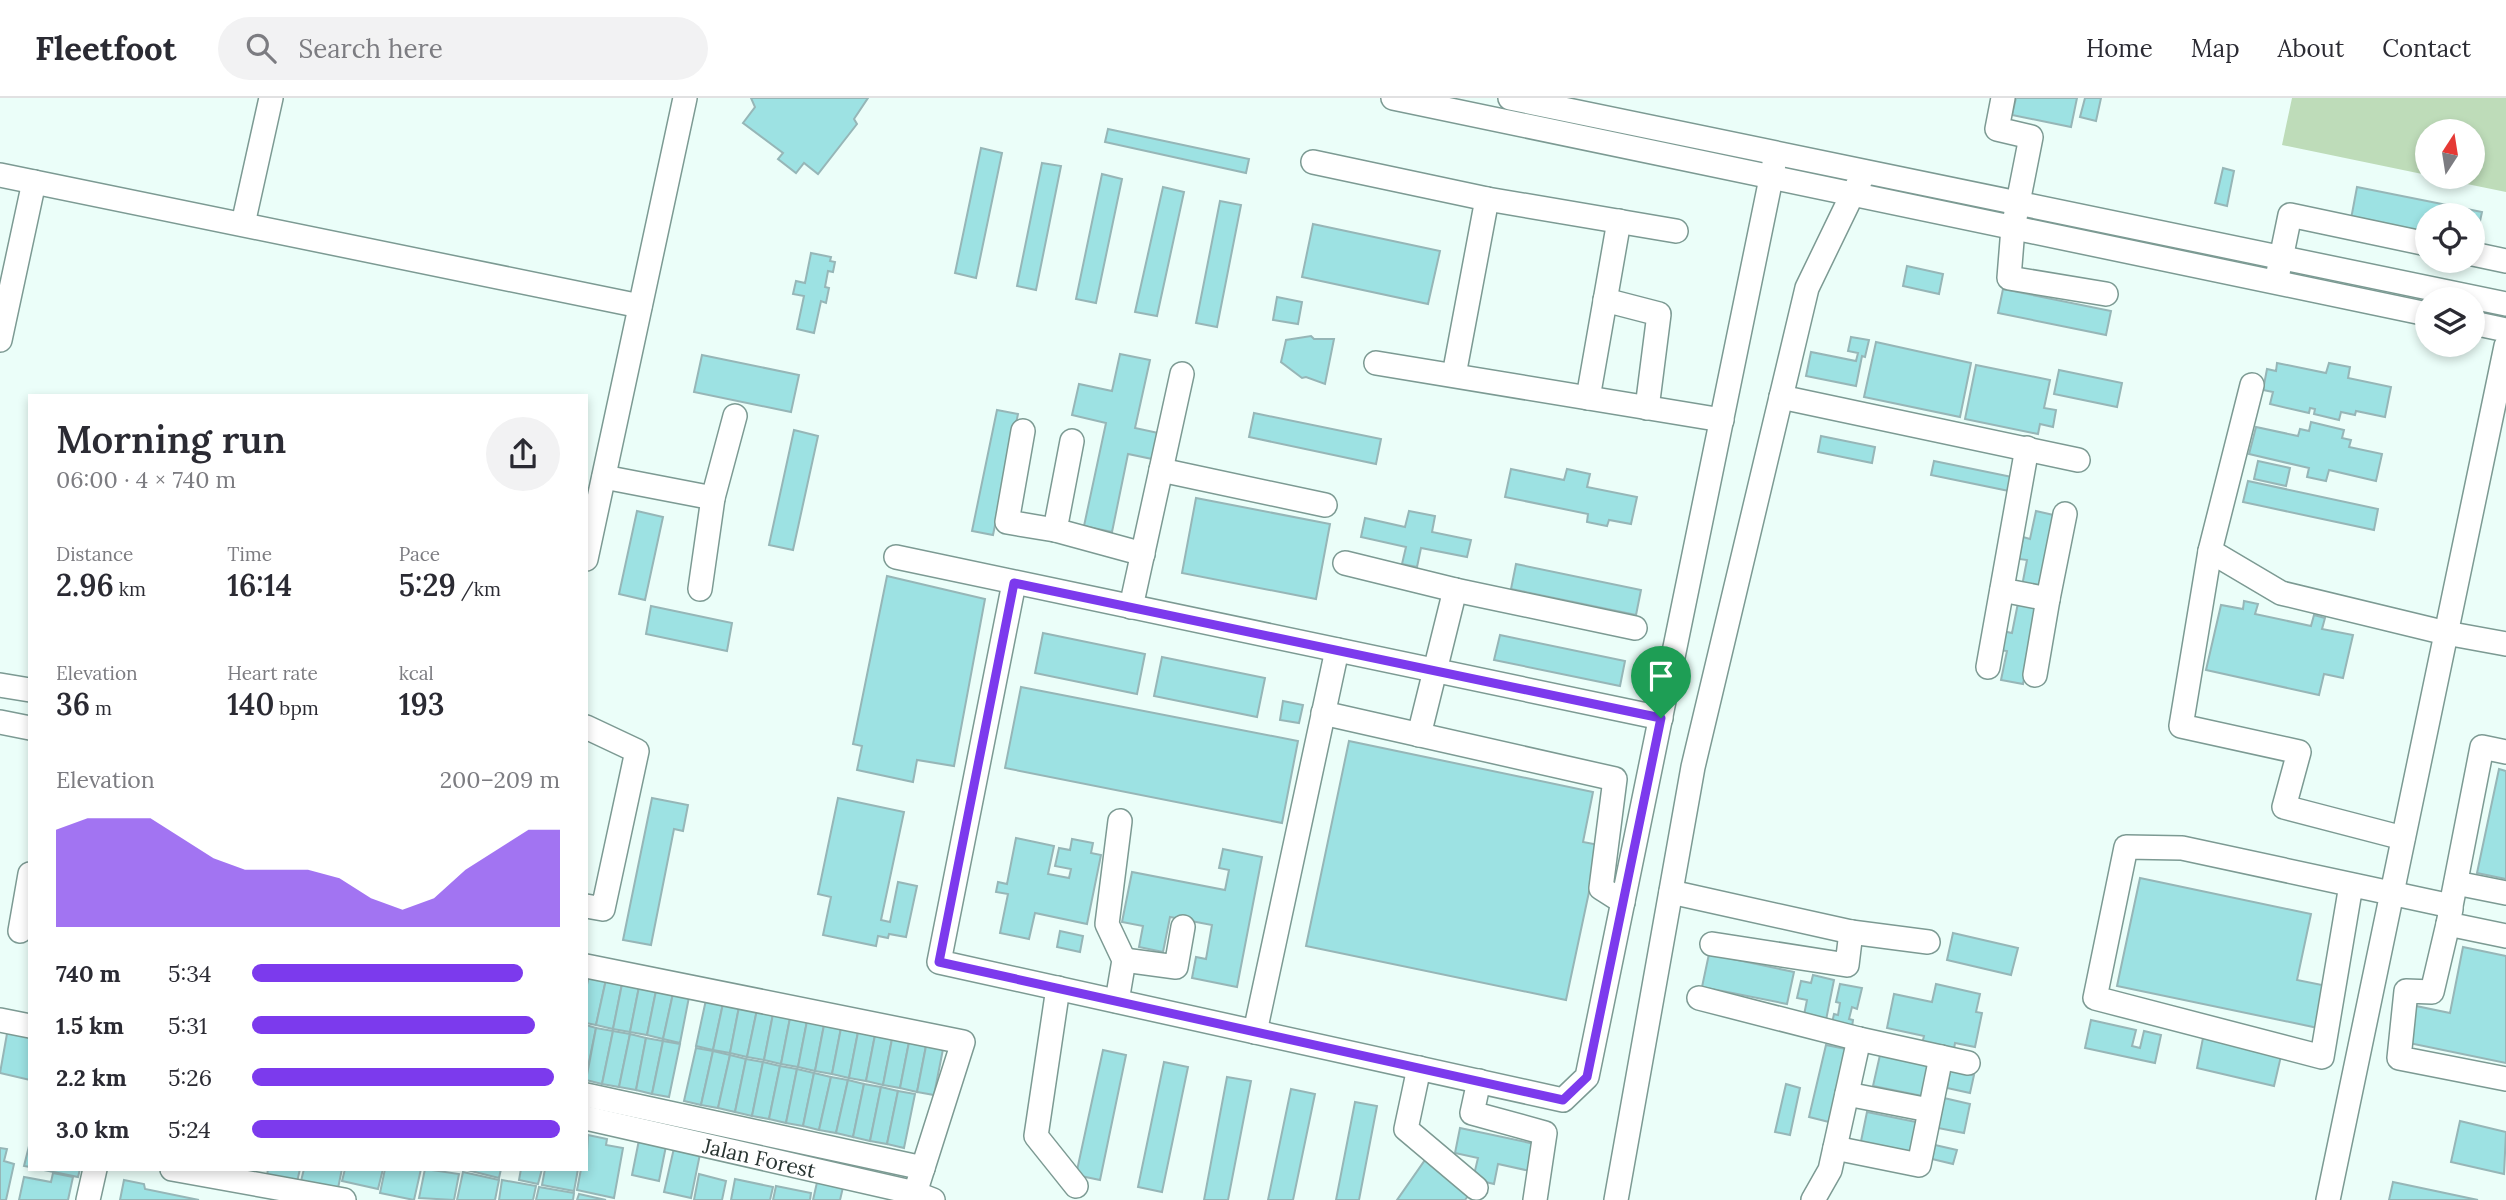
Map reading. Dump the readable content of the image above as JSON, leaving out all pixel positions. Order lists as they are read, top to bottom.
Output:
{
  "streets": {
    "street": ["Jalan Forest"]
  },
  "north": "top",
  "page": {
    "header": "Fleetfoot",
    "search": "Search here",
    "nav": [
      "Home",
      "Map",
      "About",
      "Contact"
    ],
    "heading": ["Morning run", "06:00 · 4 × 740 m"],
    "stats": [
      ["Distance", "2.96 km"],
      ["Time", "16:14"],
      ["Pace", "5:29 /km"],
      ["Elevation", "36 m"],
      ["Heart rate", "140 bpm"],
      ["kcal", "193"]
    ],
    "chart": ["Elevation", "200–209 m"],
    "list": [
      {
        "name": "740 m",
        "note": "5:34"
      },
      {
        "name": "1.5 km",
        "note": "5:31"
      },
      {
        "name": "2.2 km",
        "note": "5:26"
      },
      {
        "name": "3.0 km",
        "note": "5:24"
      }
    ]
  }
}
